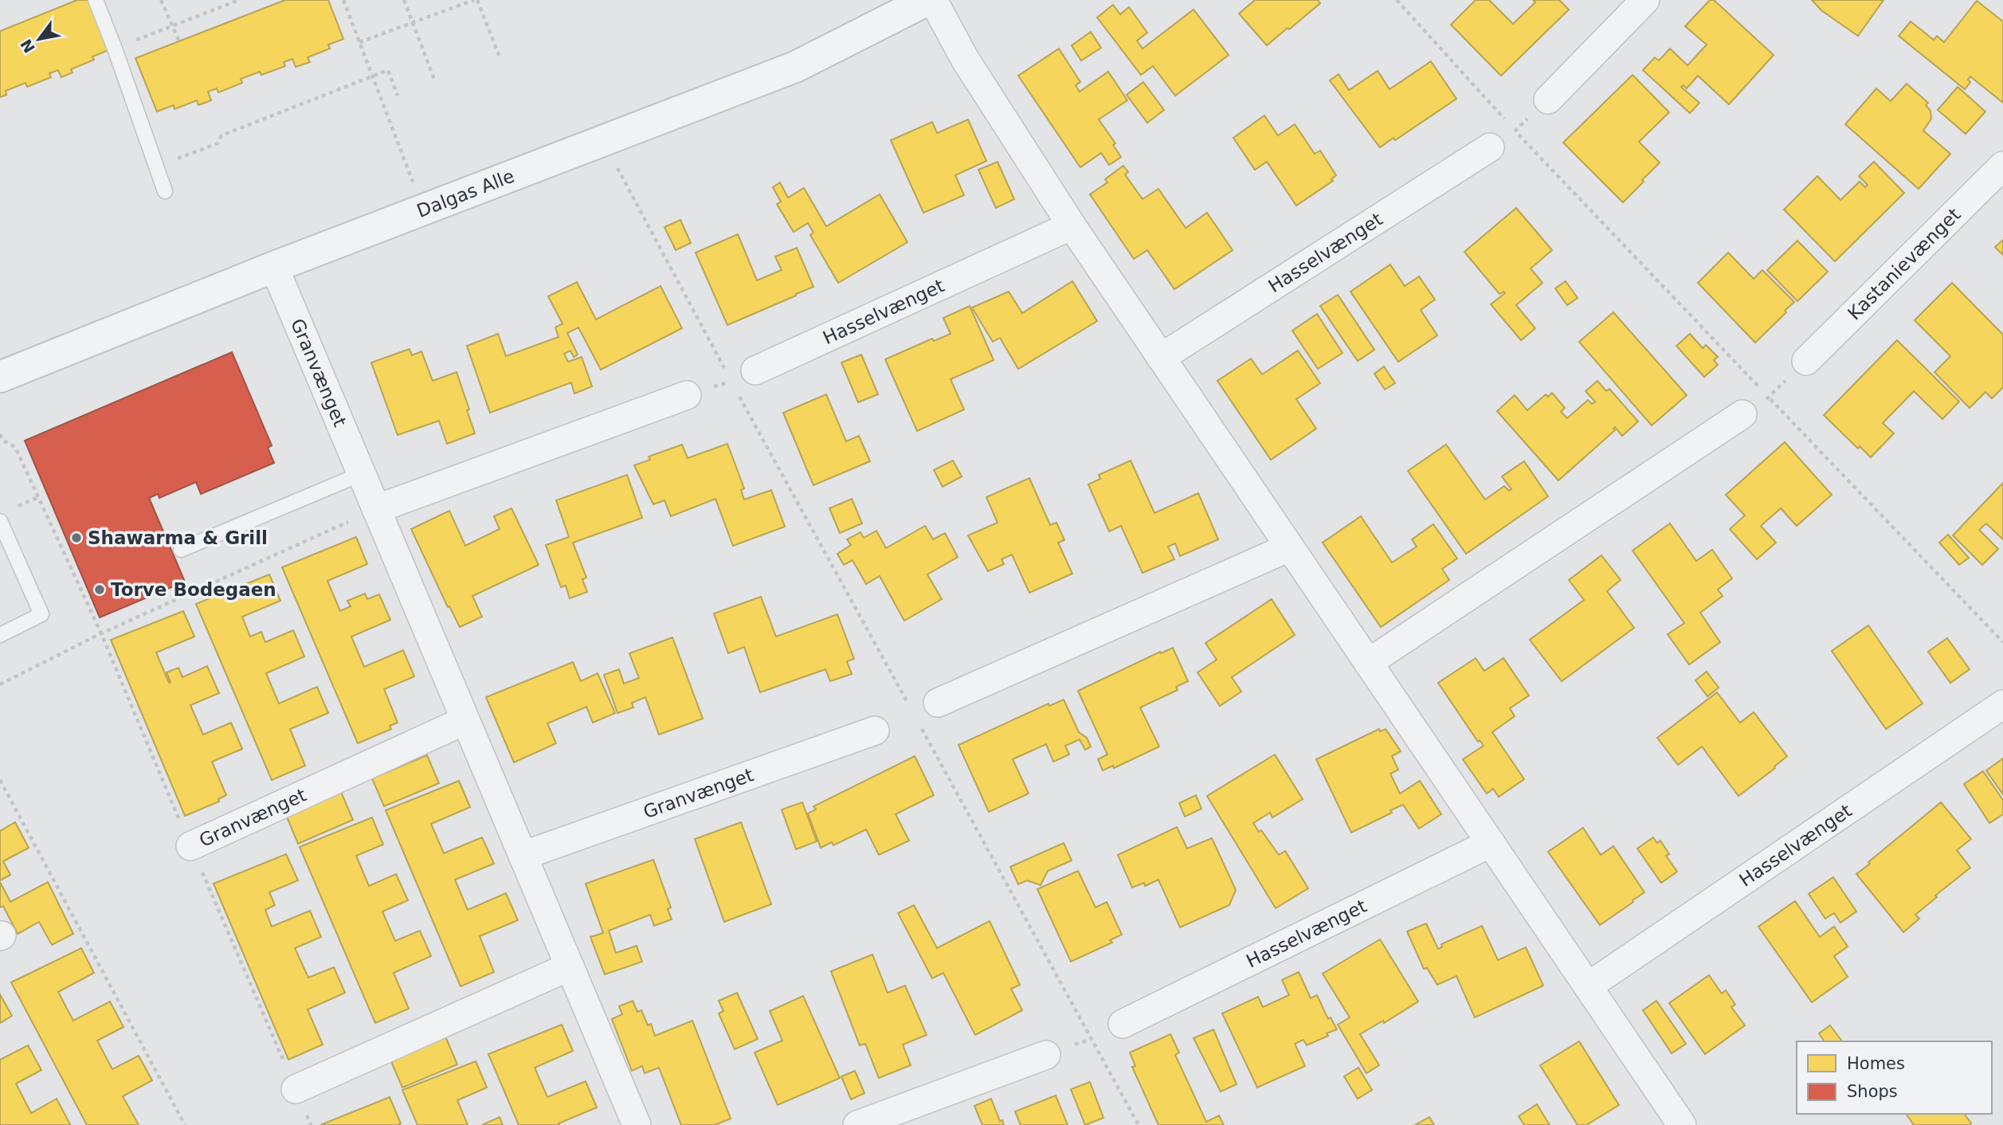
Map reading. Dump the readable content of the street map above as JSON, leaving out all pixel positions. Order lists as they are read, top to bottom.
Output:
{
  "streets": {
    "street": [
      "Dalgas Alle",
      "Hasselvænget",
      "Kastanievænget",
      "Granvænget"
    ]
  },
  "crossings": [
    ["Dalgas Alle", "Granvænget"]
  ],
  "places": ["Shawarma & Grill", "Torve Bodegaen"],
  "legend": ["Homes", "Shops"],
  "north": "bottom left"
}
